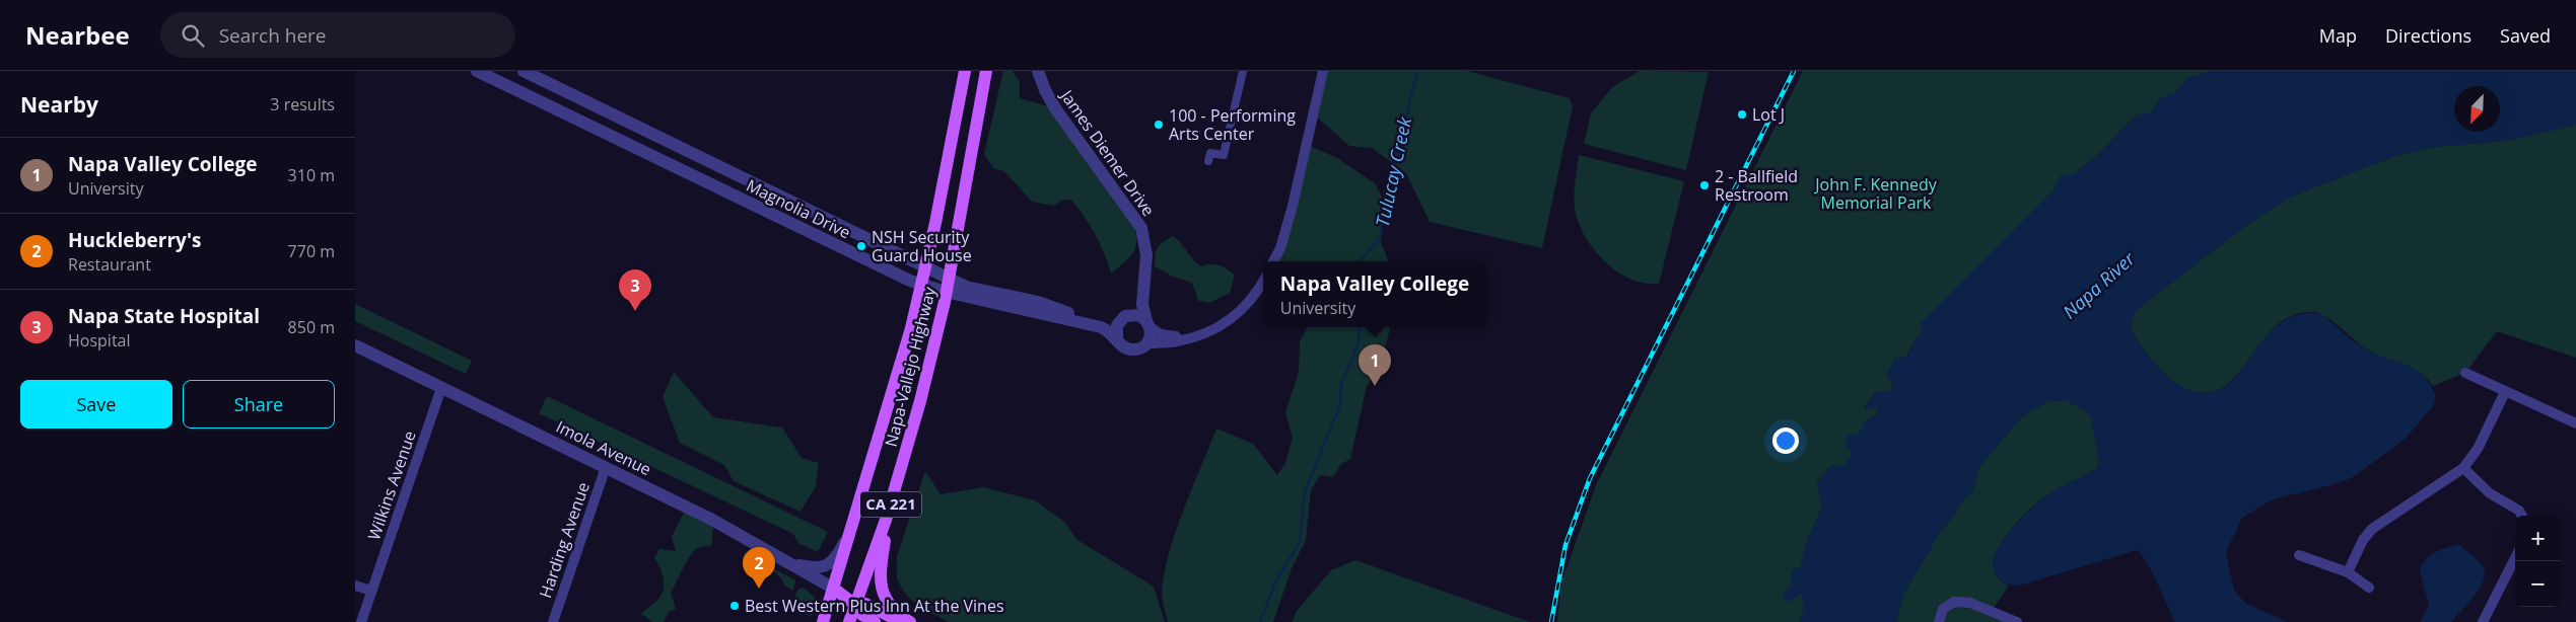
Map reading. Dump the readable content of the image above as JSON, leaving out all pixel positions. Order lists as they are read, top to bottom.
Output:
{
  "streets": {
    "main road": ["Napa-Vallejo Highway", "CA 221"],
    "street": [
      "James Diemer Drive",
      "Magnolia Drive",
      "Imola Avenue",
      "Wilkins Avenue",
      "Harding Avenue"
    ]
  },
  "crossings": [
    ["James Diemer Drive", "Magnolia Drive"],
    ["Magnolia Drive", "Napa-Vallejo Highway"],
    ["Napa-Vallejo Highway", "Imola Avenue"],
    ["Napa-Vallejo Highway", "CA 221"],
    ["Imola Avenue", "Wilkins Avenue"],
    ["Imola Avenue", "Harding Avenue"]
  ],
  "water": ["Tulucay Creek", "Napa River"],
  "parks": ["John F. Kennedy Memorial Park"],
  "places": [
    "Lot J",
    "100 - Performing Arts Center",
    "2 - Ballfield Restroom",
    "NSH Security Guard House",
    "Best Western Plus Inn At the Vines"
  ],
  "north": "bottom left",
  "page": {
    "header": "Nearbee",
    "search": "Search here",
    "nav": ["Map", "Directions", "Saved"],
    "heading": ["Nearby", "3 results"],
    "list": [
      {
        "mark": "1",
        "name": "Napa Valley College",
        "note": "University",
        "value": "310 m"
      },
      {
        "mark": "2",
        "name": "Huckleberry's",
        "note": "Restaurant",
        "value": "770 m"
      },
      {
        "mark": "3",
        "name": "Napa State Hospital",
        "note": "Hospital",
        "value": "850 m"
      }
    ],
    "popup": ["Napa Valley College", "University"],
    "pins": ["3", "1", "2"],
    "buttons": ["Save", "Share"],
    "map_buttons": ["+", "−"]
  }
}
